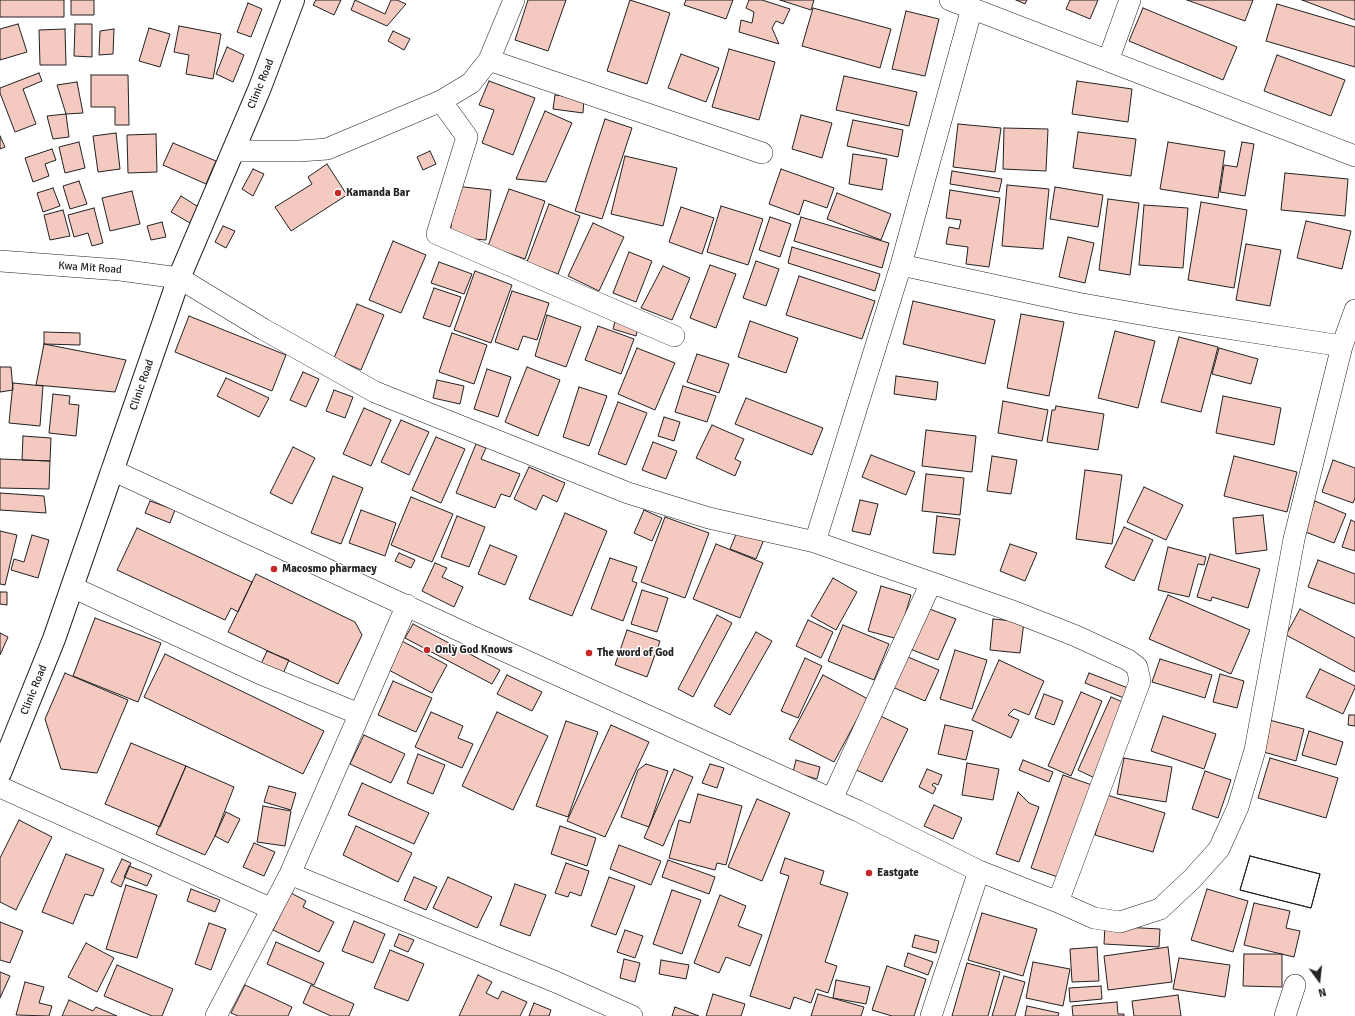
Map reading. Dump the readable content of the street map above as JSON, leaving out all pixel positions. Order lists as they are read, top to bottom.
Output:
{
  "streets": {
    "street": ["Clinic Road", "Kwa Mit Road"]
  },
  "crossings": [
    ["Clinic Road", "Kwa Mit Road"]
  ],
  "places": [
    "Kamanda Bar",
    "Macosmo pharmacy",
    "Only God Knows",
    "The word of God",
    "Eastgate"
  ],
  "north": "bottom"
}
